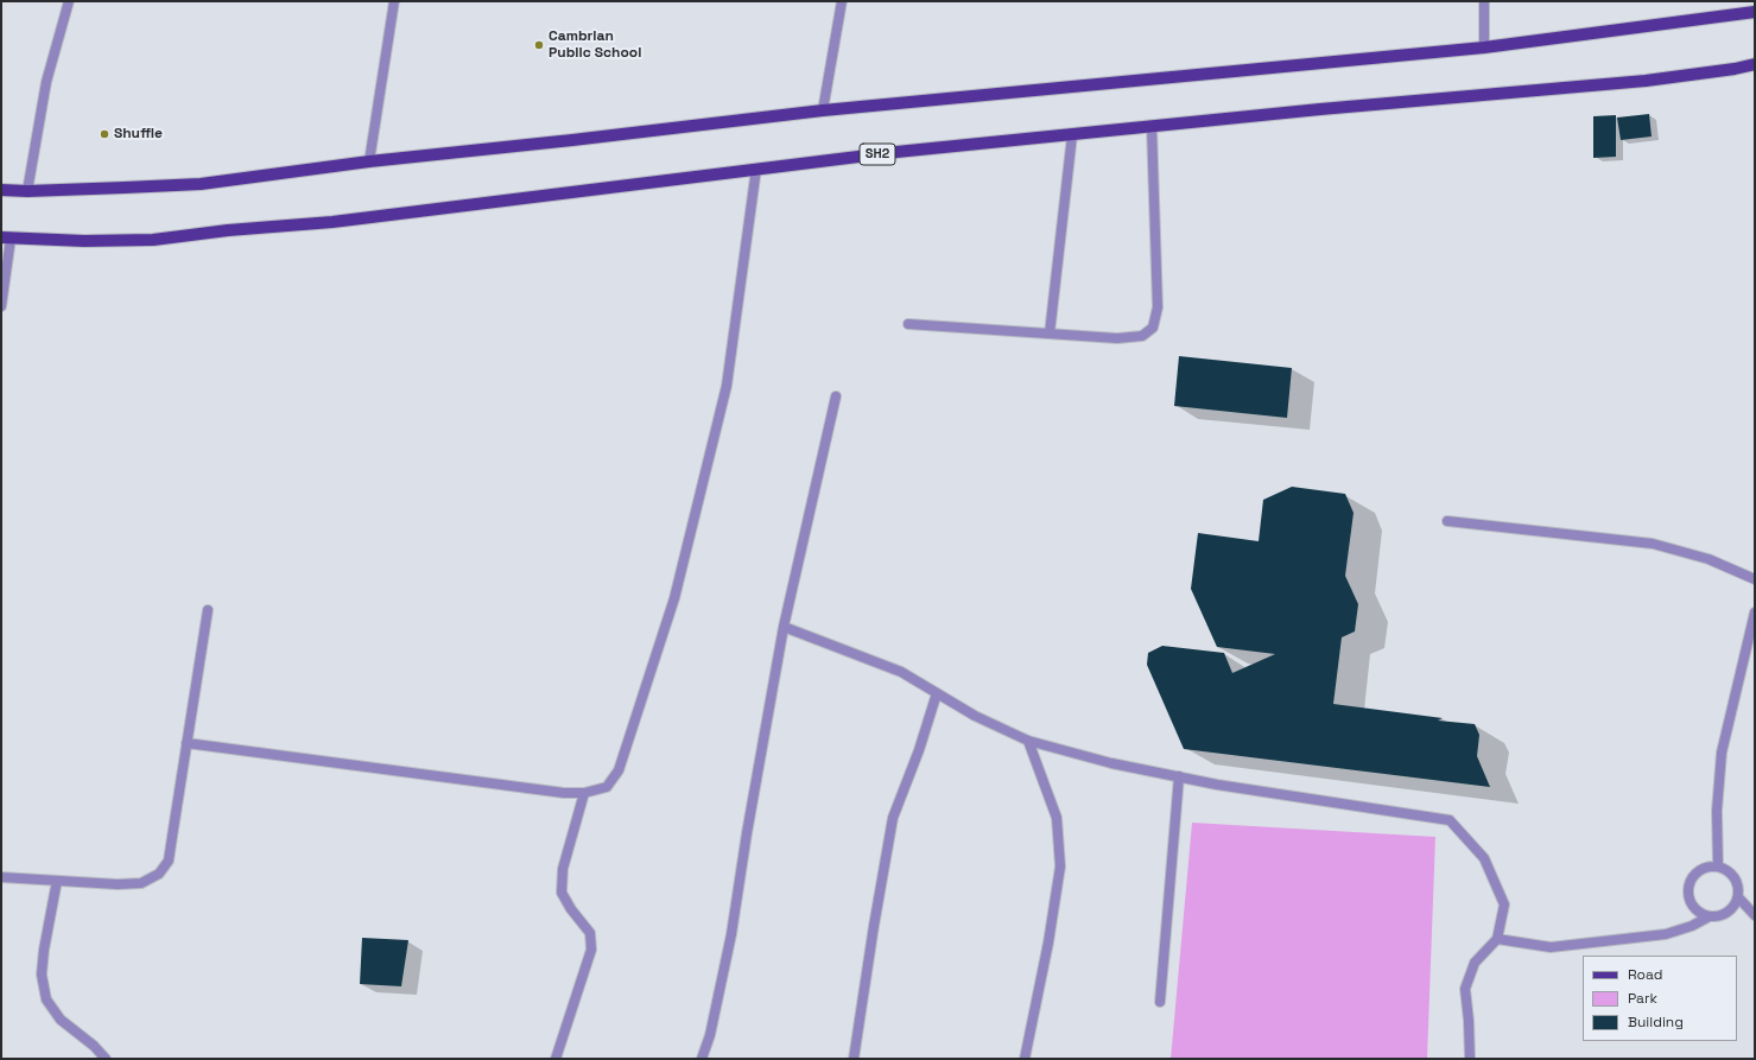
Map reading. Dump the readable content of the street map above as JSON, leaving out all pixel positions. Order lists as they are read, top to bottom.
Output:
{
  "streets": {
    "main road": ["SH2"]
  },
  "places": ["Cambrian Public School", "Shuffle"],
  "legend": ["Road", "Park", "Building"]
}
